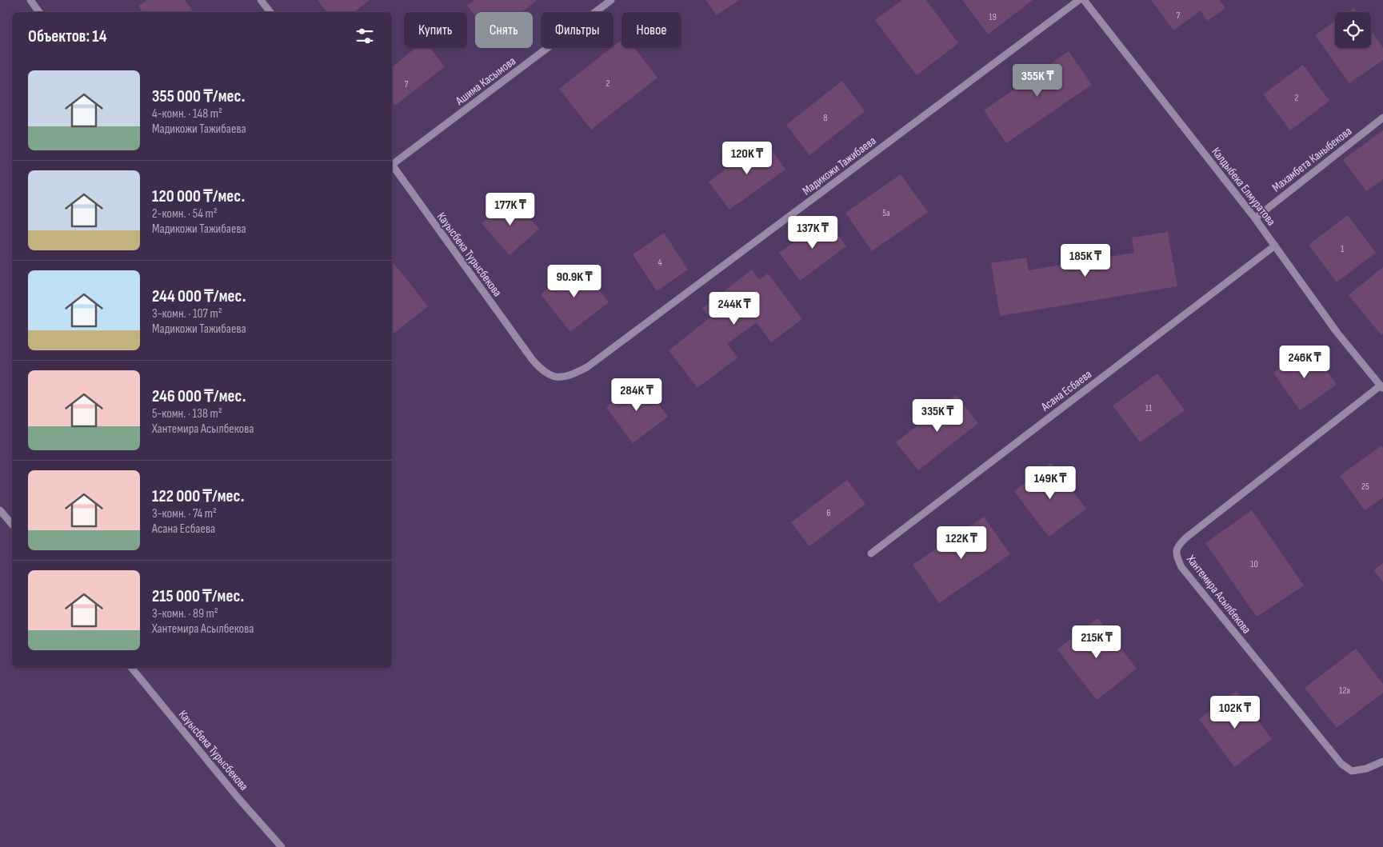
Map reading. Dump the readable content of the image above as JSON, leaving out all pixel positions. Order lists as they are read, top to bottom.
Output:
{
  "streets": {
    "street": [
      "Ашима Касымова",
      "Махамбета Каныбекова",
      "Мадикожи Тажибаева",
      "Калдыбека Елмуратова",
      "Кауысбека Турысбекова",
      "Асана Есбаева",
      "Хантемира Асылбекова"
    ]
  },
  "crossings": [
    ["Махамбета Каныбекова", "Калдыбека Елмуратова"],
    ["Мадикожи Тажибаева", "Кауысбека Турысбекова"],
    ["Калдыбека Елмуратова", "Асана Есбаева"],
    ["Калдыбека Елмуратова", "Хантемира Асылбекова"]
  ],
  "house_numbers": [
    "7",
    "19",
    "2",
    "7",
    "2",
    "8",
    "5а",
    "1",
    "4",
    "11",
    "25",
    "6",
    "10",
    "12а"
  ],
  "page": {
    "chip": [
      "Купить",
      "Снять",
      "Фильтры",
      "Новое"
    ],
    "heading": "Объектов: 14",
    "list": [
      {
        "name": "355 000 ₸/мес.",
        "note": "4-комн. · 148 m² · Мадикожи Тажибаева"
      },
      {
        "name": "120 000 ₸/мес.",
        "note": "2-комн. · 54 m² · Мадикожи Тажибаева"
      },
      {
        "name": "244 000 ₸/мес.",
        "note": "3-комн. · 107 m² · Мадикожи Тажибаева"
      },
      {
        "name": "246 000 ₸/мес.",
        "note": "5-комн. · 138 m² · Хантемира Асылбекова"
      },
      {
        "name": "122 000 ₸/мес.",
        "note": "3-комн. · 74 m² · Асана Есбаева"
      },
      {
        "name": "215 000 ₸/мес.",
        "note": "3-комн. · 89 m² · Хантемира Асылбекова"
      }
    ],
    "price": [
      "355K ₸",
      "120K ₸",
      "177K ₸",
      "137K ₸",
      "185K ₸",
      "90.9K ₸",
      "244K ₸",
      "246K ₸",
      "284K ₸",
      "335K ₸",
      "149K ₸",
      "122K ₸",
      "215K ₸",
      "102K ₸"
    ]
  }
}
